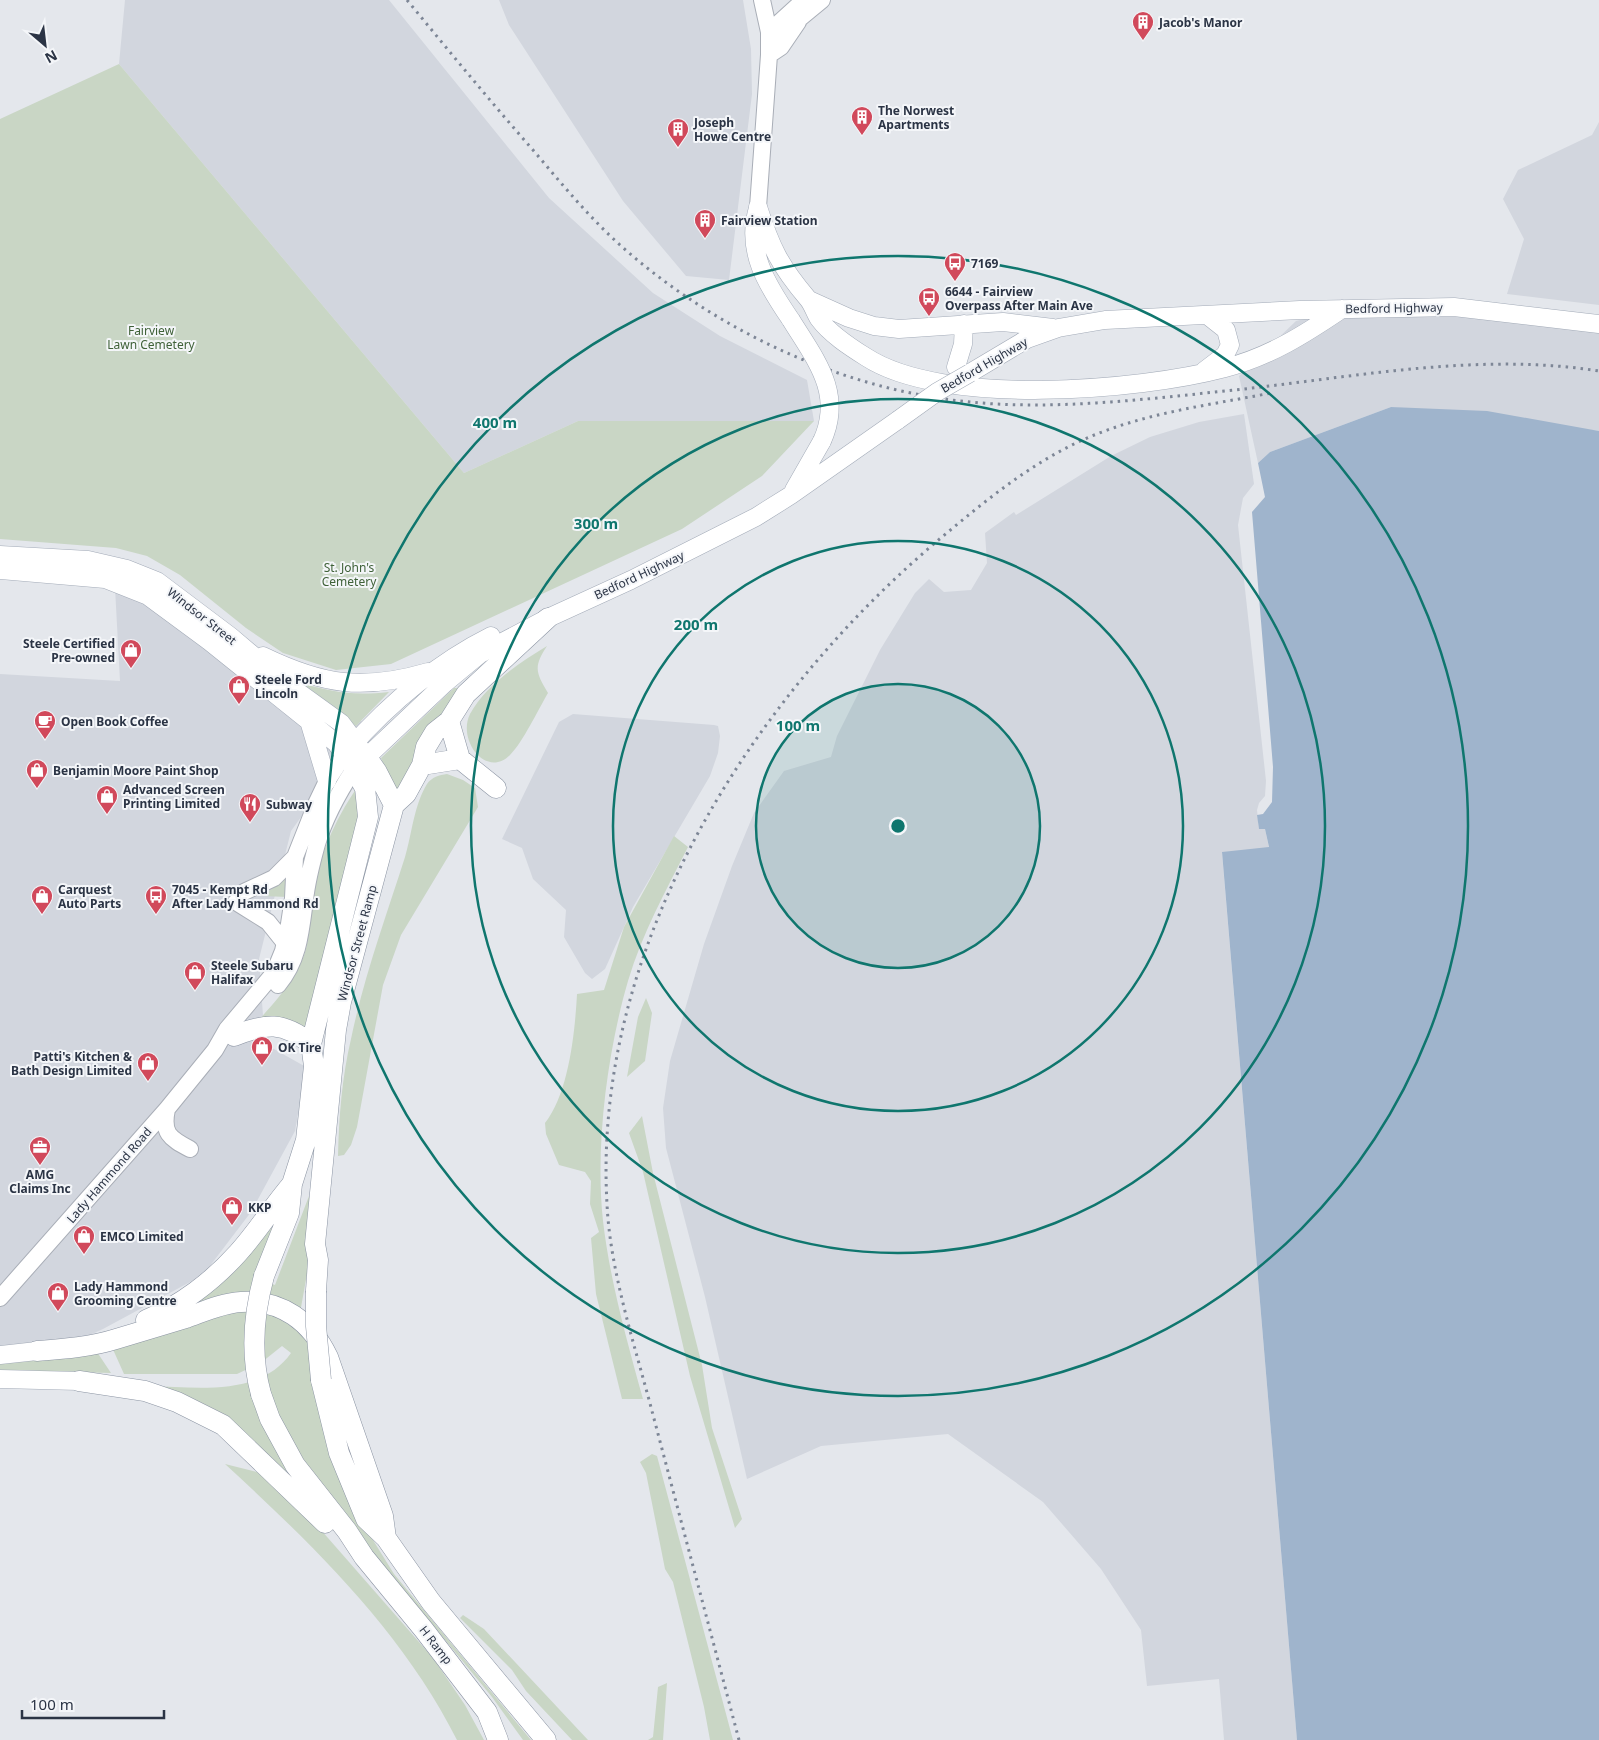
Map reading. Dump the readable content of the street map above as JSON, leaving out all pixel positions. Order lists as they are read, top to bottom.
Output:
{
  "streets": {
    "highway": ["Windsor Street Ramp", "H Ramp"],
    "main road": ["Bedford Highway", "Windsor Street", "Lady Hammond Road"]
  },
  "crossings": [
    ["Bedford Highway", "Windsor Street"],
    ["Bedford Highway", "Windsor Street Ramp"],
    ["Bedford Highway", "Lady Hammond Road"],
    ["Windsor Street", "Windsor Street Ramp"],
    ["Windsor Street", "Lady Hammond Road"],
    ["Windsor Street Ramp", "Lady Hammond Road"]
  ],
  "parks": ["Fairview Lawn Cemetery", "St. John's Cemetery"],
  "places": {
    "building": [
      "Jacob's Manor",
      "The Norwest Apartments",
      "Joseph Howe Centre",
      "Fairview Station"
    ],
    "bus stop": ["7169", "6644 - Fairview Overpass After Main Ave", "7045 - Kempt Rd After Lady Hammond Rd"],
    "shop": [
      "Steele Certified Pre-owned",
      "Steele Ford Lincoln",
      "Benjamin Moore Paint Shop",
      "Advanced Screen Printing Limited",
      "Carquest Auto Parts",
      "Steele Subaru Halifax",
      "OK Tire",
      "Patti's Kitchen & Bath Design Limited",
      "KKP",
      "EMCO Limited",
      "Lady Hammond Grooming Centre"
    ],
    "cafe": ["Open Book Coffee"],
    "restaurant": ["Subway"],
    "office": ["AMG Claims Inc"]
  },
  "scale_bar": "100 m",
  "north": "bottom right",
  "rings": [
    "400 m",
    "300 m",
    "200 m",
    "100 m"
  ]
}
